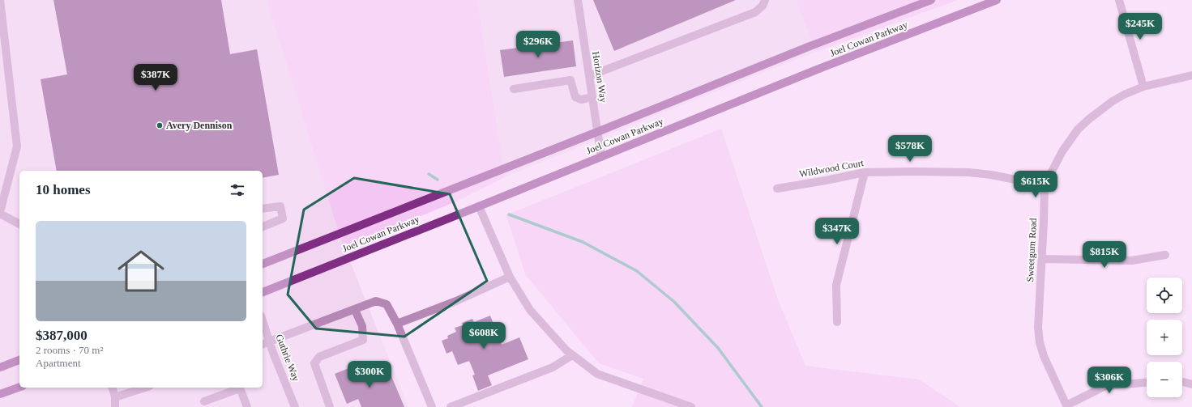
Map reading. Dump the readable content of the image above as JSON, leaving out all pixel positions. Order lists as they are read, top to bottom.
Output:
{
  "streets": {
    "main road": ["Joel Cowan Parkway"],
    "street": [
      "Horizon Way",
      "Wildwood Court",
      "Sweetgum Road",
      "Guthrie Way"
    ]
  },
  "crossings": [
    ["Joel Cowan Parkway", "Horizon Way"],
    ["Wildwood Court", "Sweetgum Road"]
  ],
  "places": ["Avery Dennison"],
  "page": {
    "price": [
      "$245K",
      "$296K",
      "$387K",
      "$578K",
      "$615K",
      "$347K",
      "$815K",
      "$608K",
      "$300K",
      "$306K"
    ],
    "heading": "10 homes",
    "list": [
      {
        "name": "$387,000",
        "note": "2 rooms · 70 m² · Apartment"
      }
    ],
    "map_buttons": ["+", "−"]
  }
}
